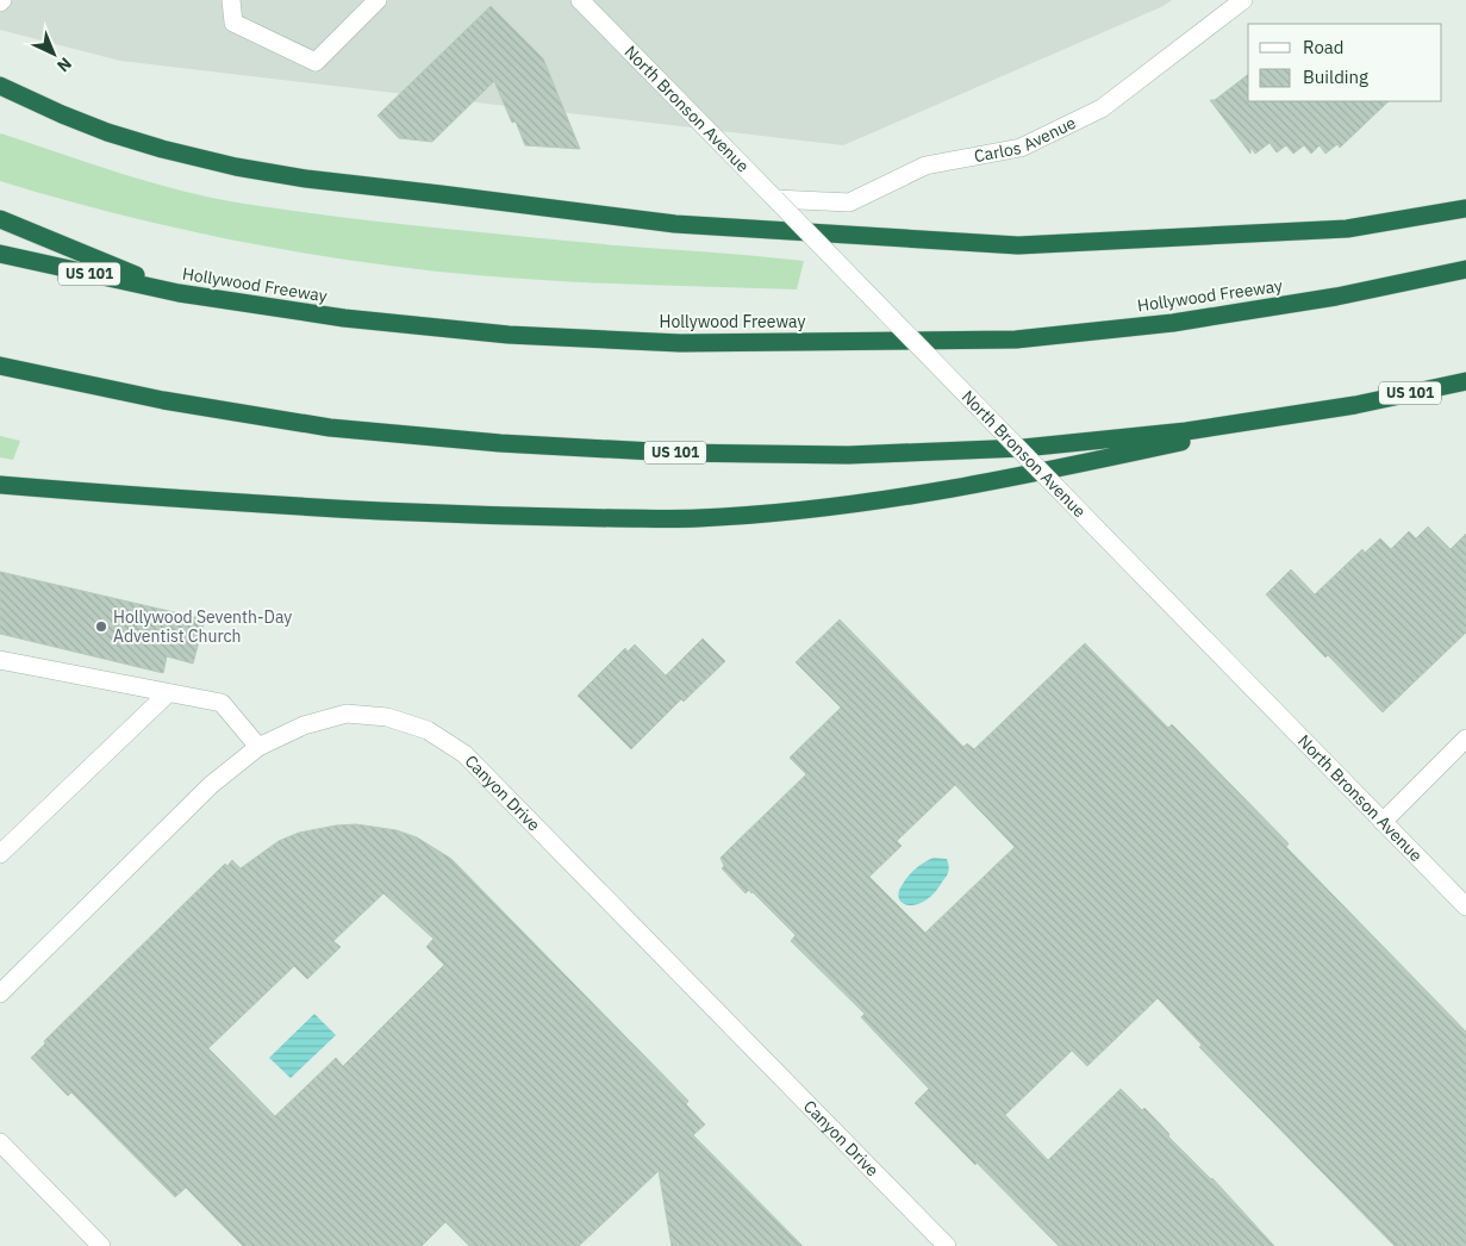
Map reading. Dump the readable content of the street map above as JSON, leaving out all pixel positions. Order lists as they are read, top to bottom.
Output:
{
  "streets": {
    "highway": ["US 101", "Hollywood Freeway"],
    "street": ["North Bronson Avenue", "Carlos Avenue", "Canyon Drive"]
  },
  "crossings": [
    ["North Bronson Avenue", "Carlos Avenue"]
  ],
  "places": ["Hollywood Seventh-Day Adventist Church"],
  "legend": ["Road", "Building"],
  "north": "bottom right"
}
